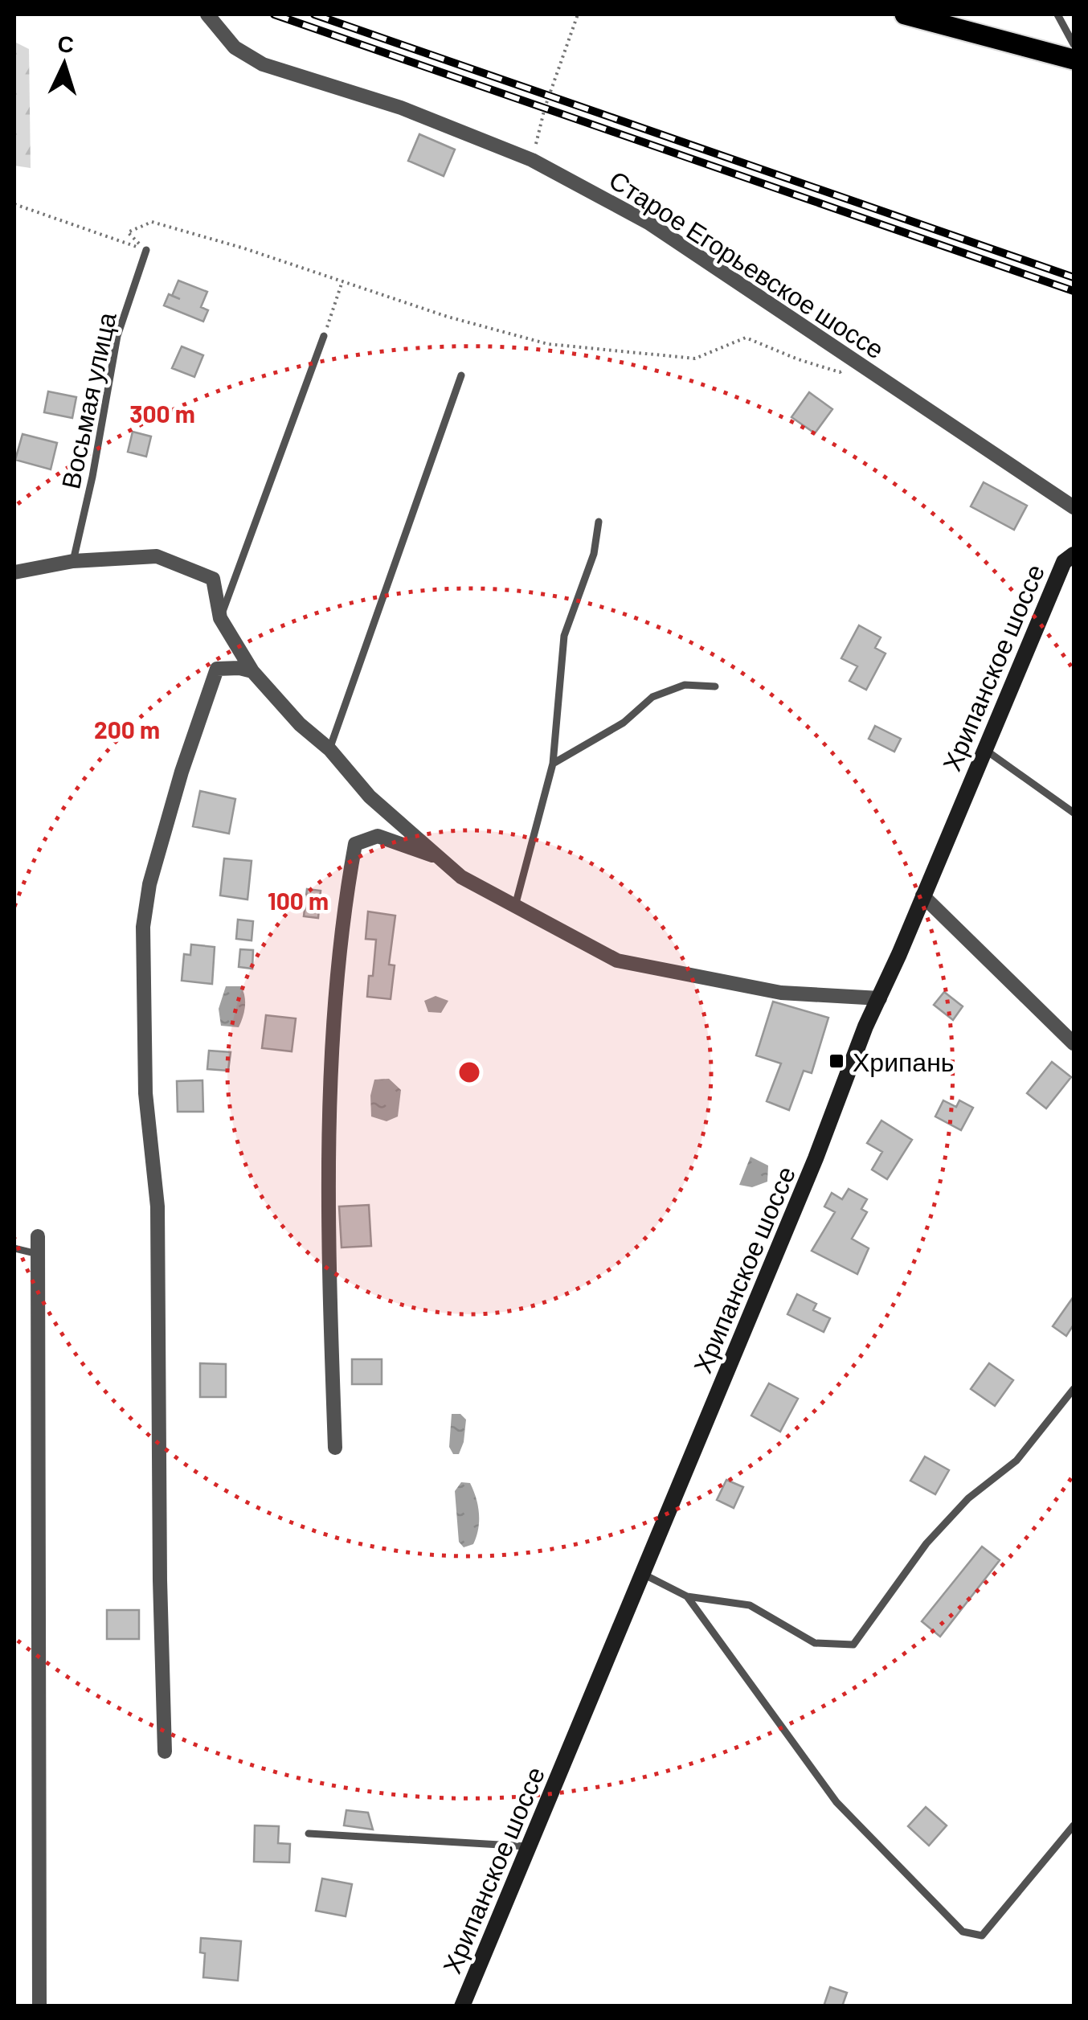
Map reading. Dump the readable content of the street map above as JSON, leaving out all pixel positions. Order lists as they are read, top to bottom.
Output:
{
  "streets": {
    "main road": ["Хрипанское шоссе"],
    "street": ["Старое Егорьевское шоссе"],
    "lane": ["Восьмая улица"]
  },
  "places": {
    "transit": ["Хрипань"]
  },
  "north": "top",
  "rings": ["300 m", "200 m", "100 m"]
}
